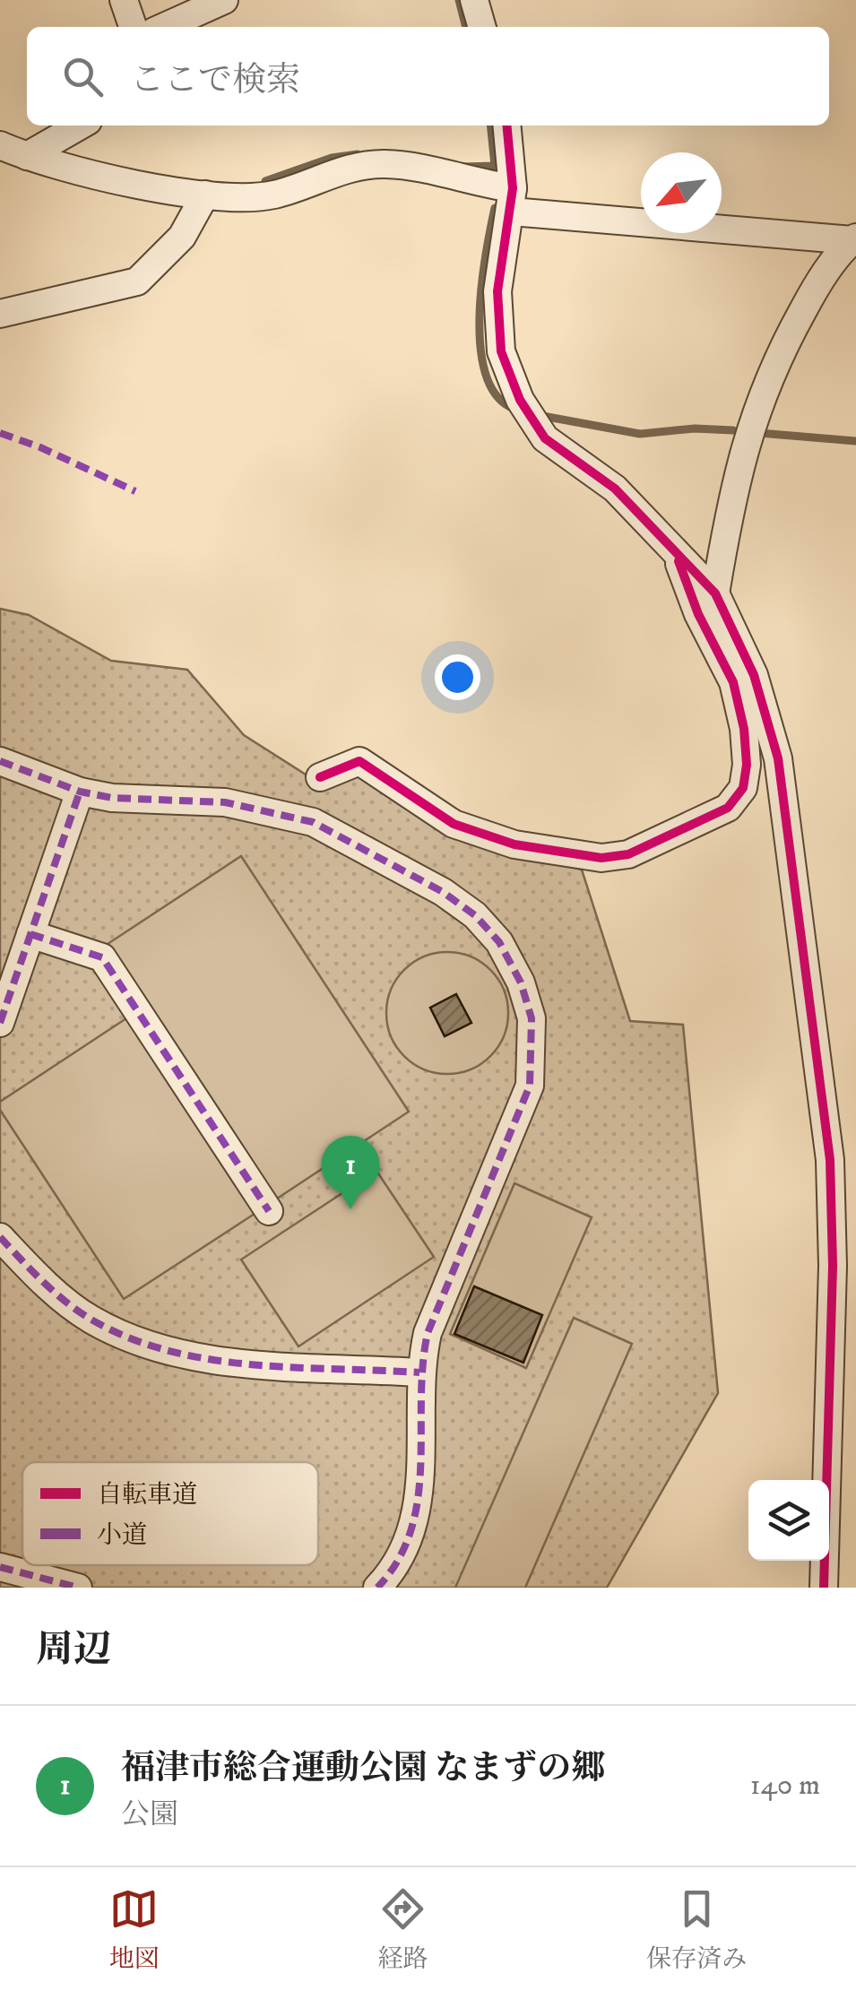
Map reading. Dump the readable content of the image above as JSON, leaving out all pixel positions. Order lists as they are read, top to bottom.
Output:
{
  "legend": ["自転車道", "小道"],
  "north": "bottom left",
  "page": {
    "search": "ここで検索",
    "pins": "1",
    "heading": "周辺",
    "list": [
      {
        "mark": "1",
        "name": "福津市総合運動公園 なまずの郷",
        "note": "公園",
        "value": "140 m"
      }
    ],
    "nav": ["地図", "経路", "保存済み"]
  }
}
